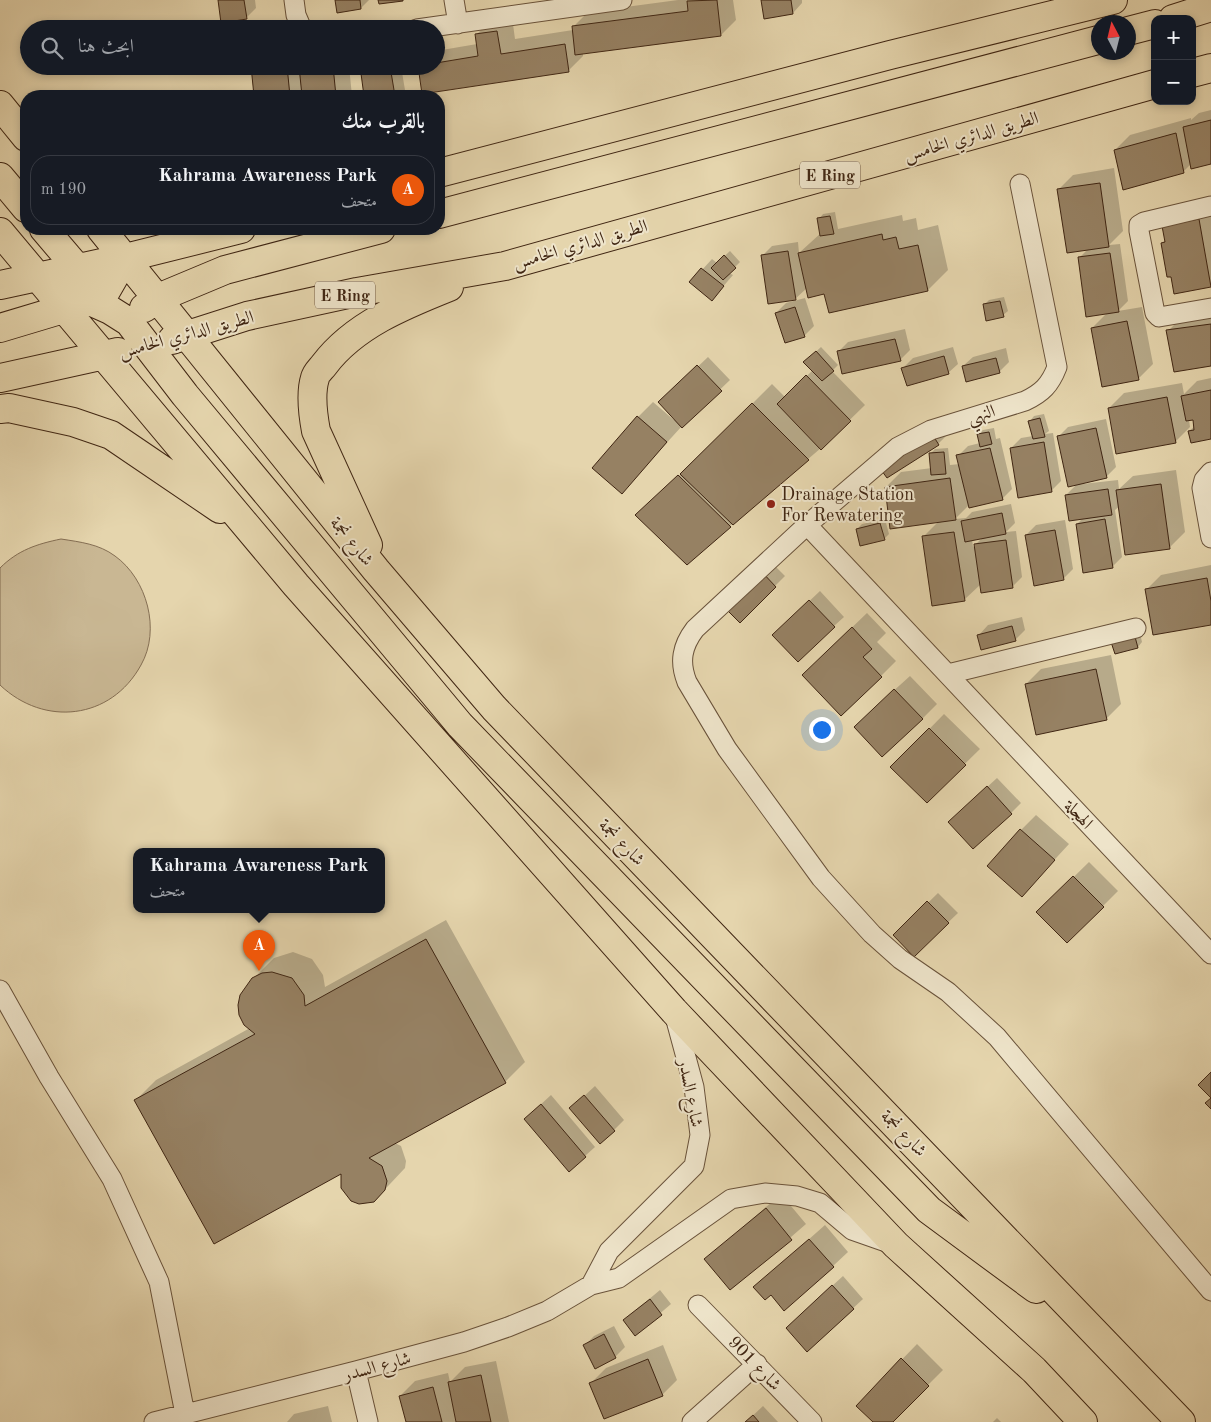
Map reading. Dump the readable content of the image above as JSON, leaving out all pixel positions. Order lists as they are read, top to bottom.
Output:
{
  "streets": {
    "main road": ["الطريق الدائري الخامس", "E Ring", "شارع نجمة"],
    "street": [
      "النهي",
      "الهجلة",
      "شارع السدر",
      "شارع 901"
    ]
  },
  "crossings": [
    ["الطريق الدائري الخامس", "شارع نجمة"],
    ["النهي", "الهجلة"]
  ],
  "places": ["Drainage Station For Rewatering"],
  "north": "top",
  "page": {
    "map_buttons": ["+", "−"],
    "search": "ابحث هنا",
    "heading": "بالقرب منك",
    "list": [
      {
        "mark": "A",
        "name": "Kahrama Awareness Park",
        "note": "متحف",
        "value": "190 m"
      }
    ],
    "popup": ["Kahrama Awareness Park", "متحف"],
    "pins": "A"
  }
}
